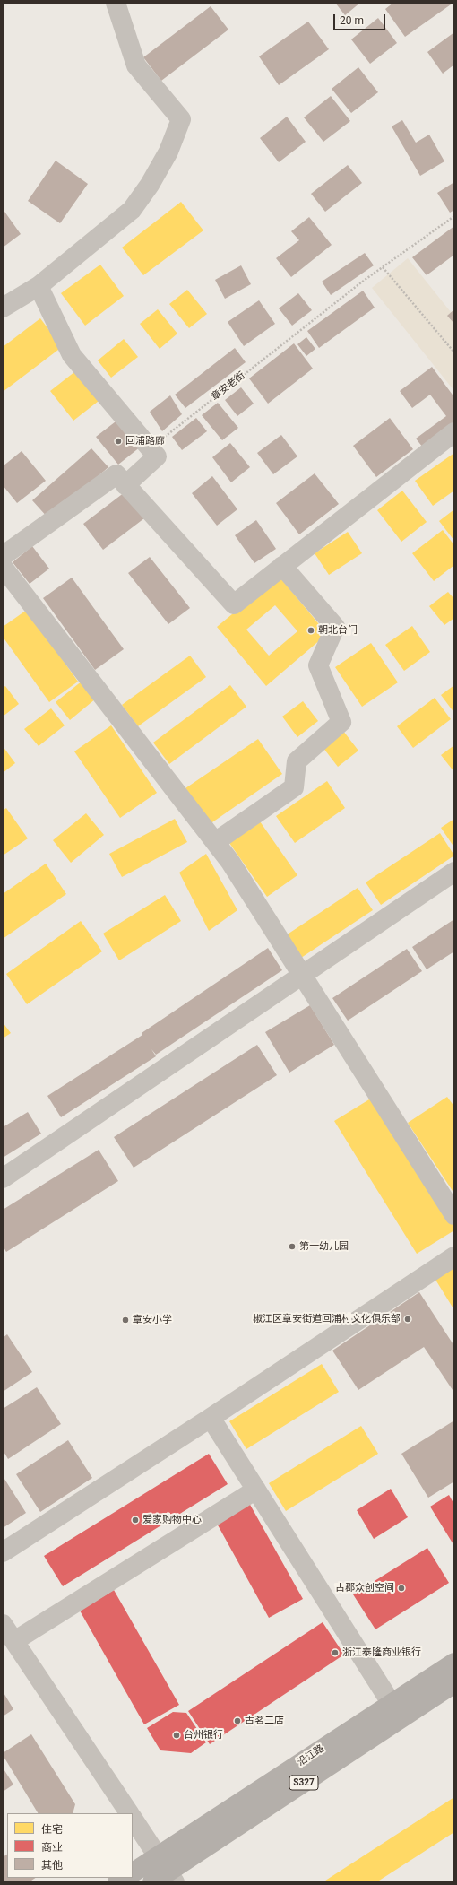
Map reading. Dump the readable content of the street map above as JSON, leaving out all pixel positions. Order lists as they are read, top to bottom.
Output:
{
  "streets": {
    "main road": ["沿江路", "S327"],
    "path": ["章安老街"]
  },
  "places": [
    "回浦路廊",
    "朝北台门",
    "第一幼儿园",
    "椒江区章安街道回浦村文化俱乐部",
    "章安小学",
    "爱家购物中心",
    "古郡众创空间",
    "浙江泰隆商业银行",
    "古茗二店",
    "台州银行"
  ],
  "legend": ["住宅", "商业", "其他"],
  "scale_bar": "20 m"
}
